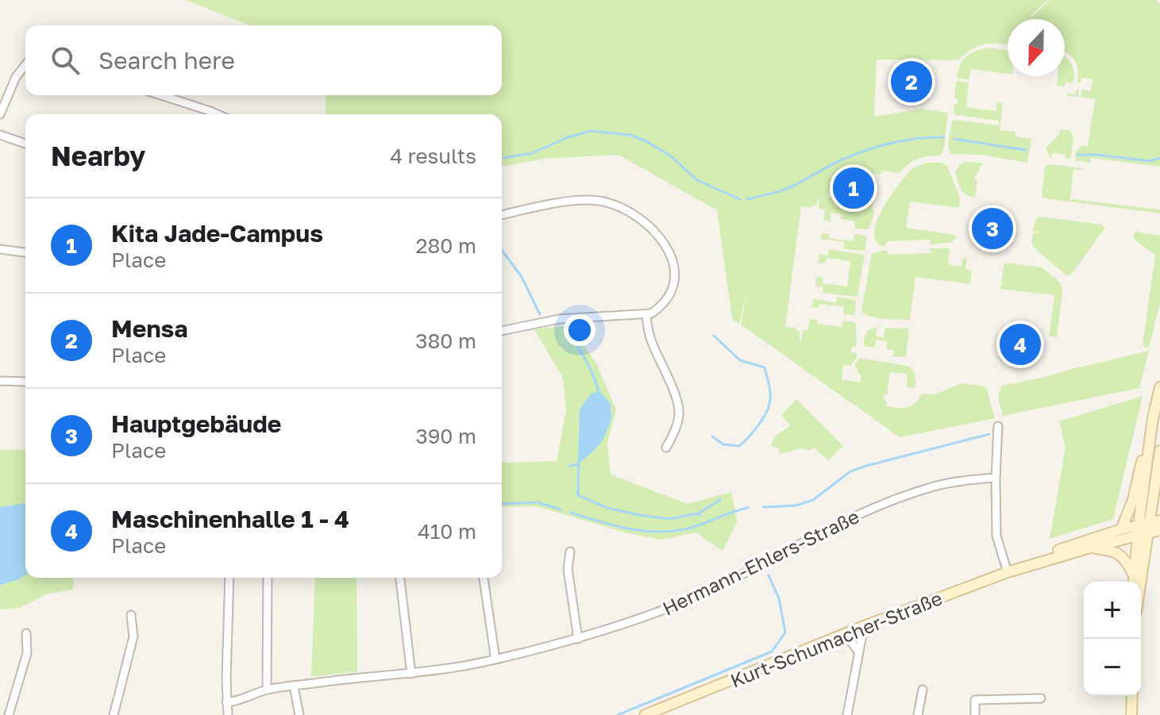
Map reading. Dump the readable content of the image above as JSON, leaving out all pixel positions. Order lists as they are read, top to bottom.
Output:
{
  "streets": {
    "street": ["Hermann-Ehlers-Straße", "Kurt-Schumacher-Straße"]
  },
  "north": "bottom",
  "page": {
    "search": "Search here",
    "pins": [
      "2",
      "1",
      "3",
      "4"
    ],
    "heading": ["Nearby", "4 results"],
    "list": [
      {
        "mark": "1",
        "name": "Kita Jade-Campus",
        "note": "Place",
        "value": "280 m"
      },
      {
        "mark": "2",
        "name": "Mensa",
        "note": "Place",
        "value": "380 m"
      },
      {
        "mark": "3",
        "name": "Hauptgebäude",
        "note": "Place",
        "value": "390 m"
      },
      {
        "mark": "4",
        "name": "Maschinenhalle 1 - 4",
        "note": "Place",
        "value": "410 m"
      }
    ],
    "map_buttons": ["+", "−"]
  }
}
